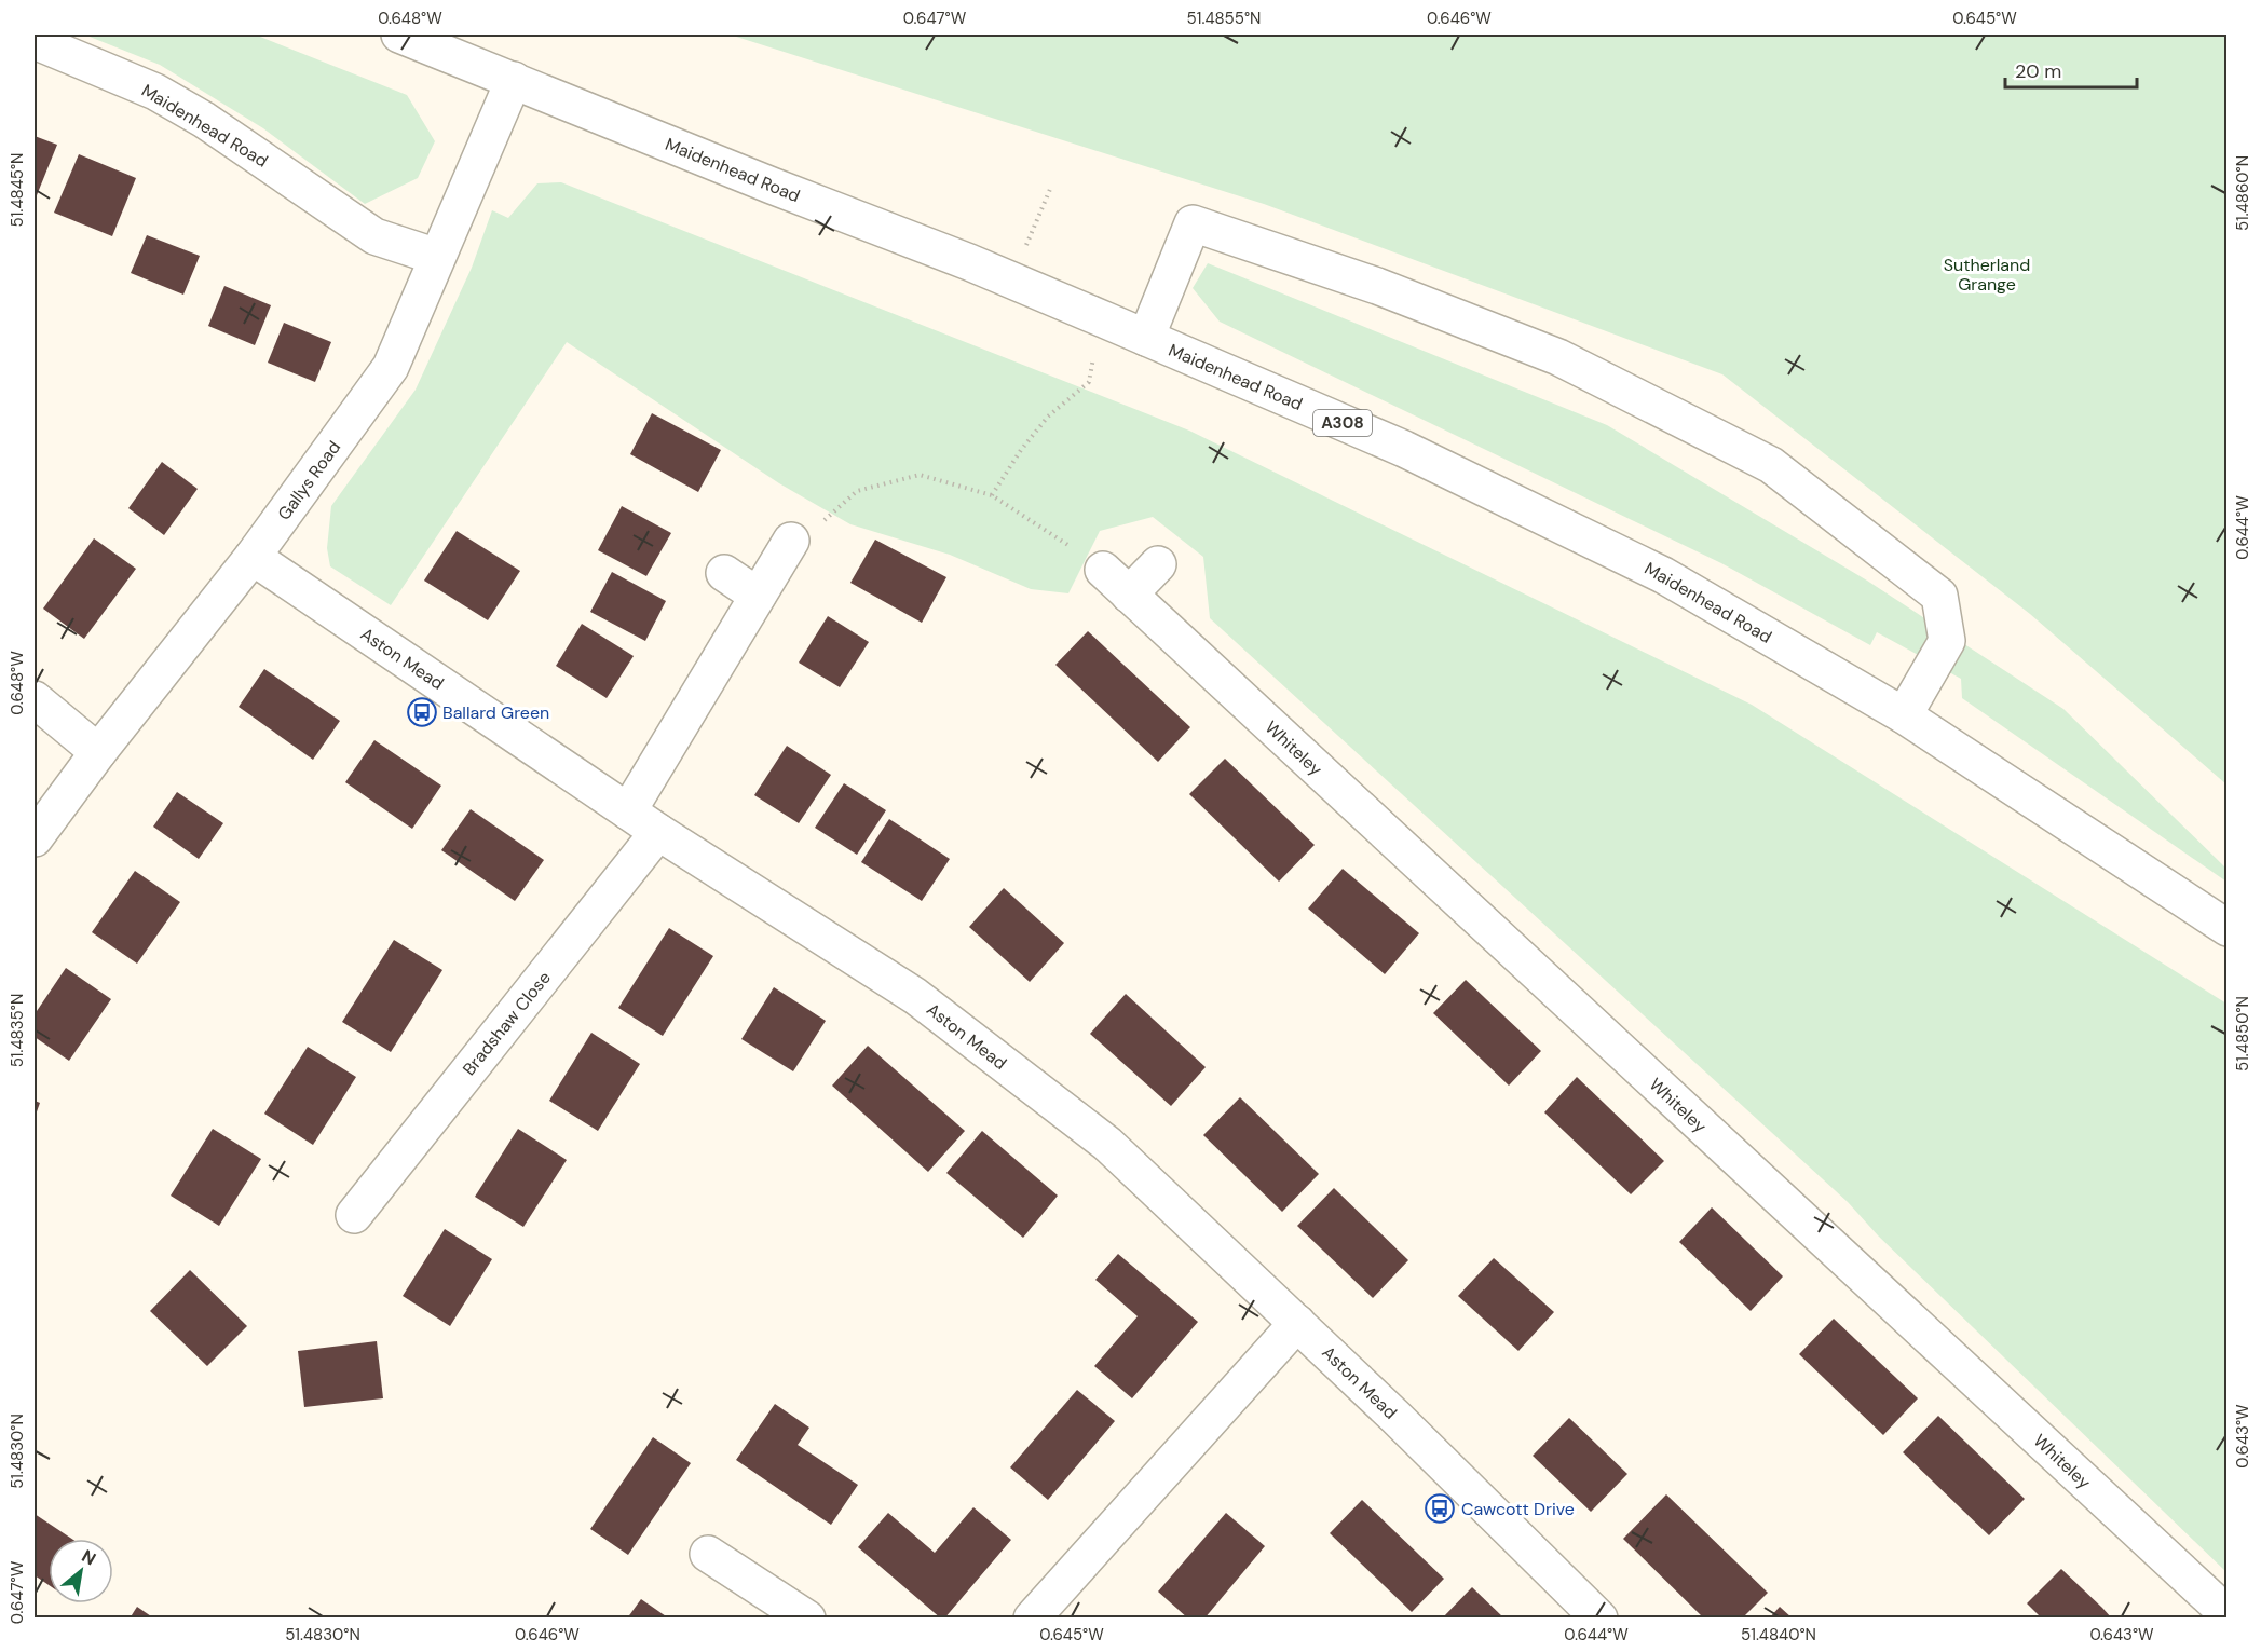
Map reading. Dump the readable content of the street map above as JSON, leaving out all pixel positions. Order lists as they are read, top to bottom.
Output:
{
  "streets": {
    "street": [
      "Maidenhead Road",
      "A308",
      "Gallys Road",
      "Aston Mead",
      "Whiteley",
      "Bradshaw Close"
    ]
  },
  "crossings": [
    ["Maidenhead Road", "Gallys Road"],
    ["Gallys Road", "Aston Mead"],
    ["Aston Mead", "Bradshaw Close"]
  ],
  "parks": ["Sutherland Grange"],
  "places": {
    "bus stop": ["Ballard Green", "Cawcott Drive"]
  },
  "scale_bar": "20 m",
  "north": "top right",
  "coordinates": [
    "0.648°W",
    "0.647°W",
    "51.4855°N",
    "0.646°W",
    "0.645°W",
    "51.4845°N",
    "51.4860°N",
    "0.644°W",
    "51.4835°N",
    "51.4850°N",
    "0.643°W",
    "51.4830°N",
    "51.4840°N"
  ]
}
